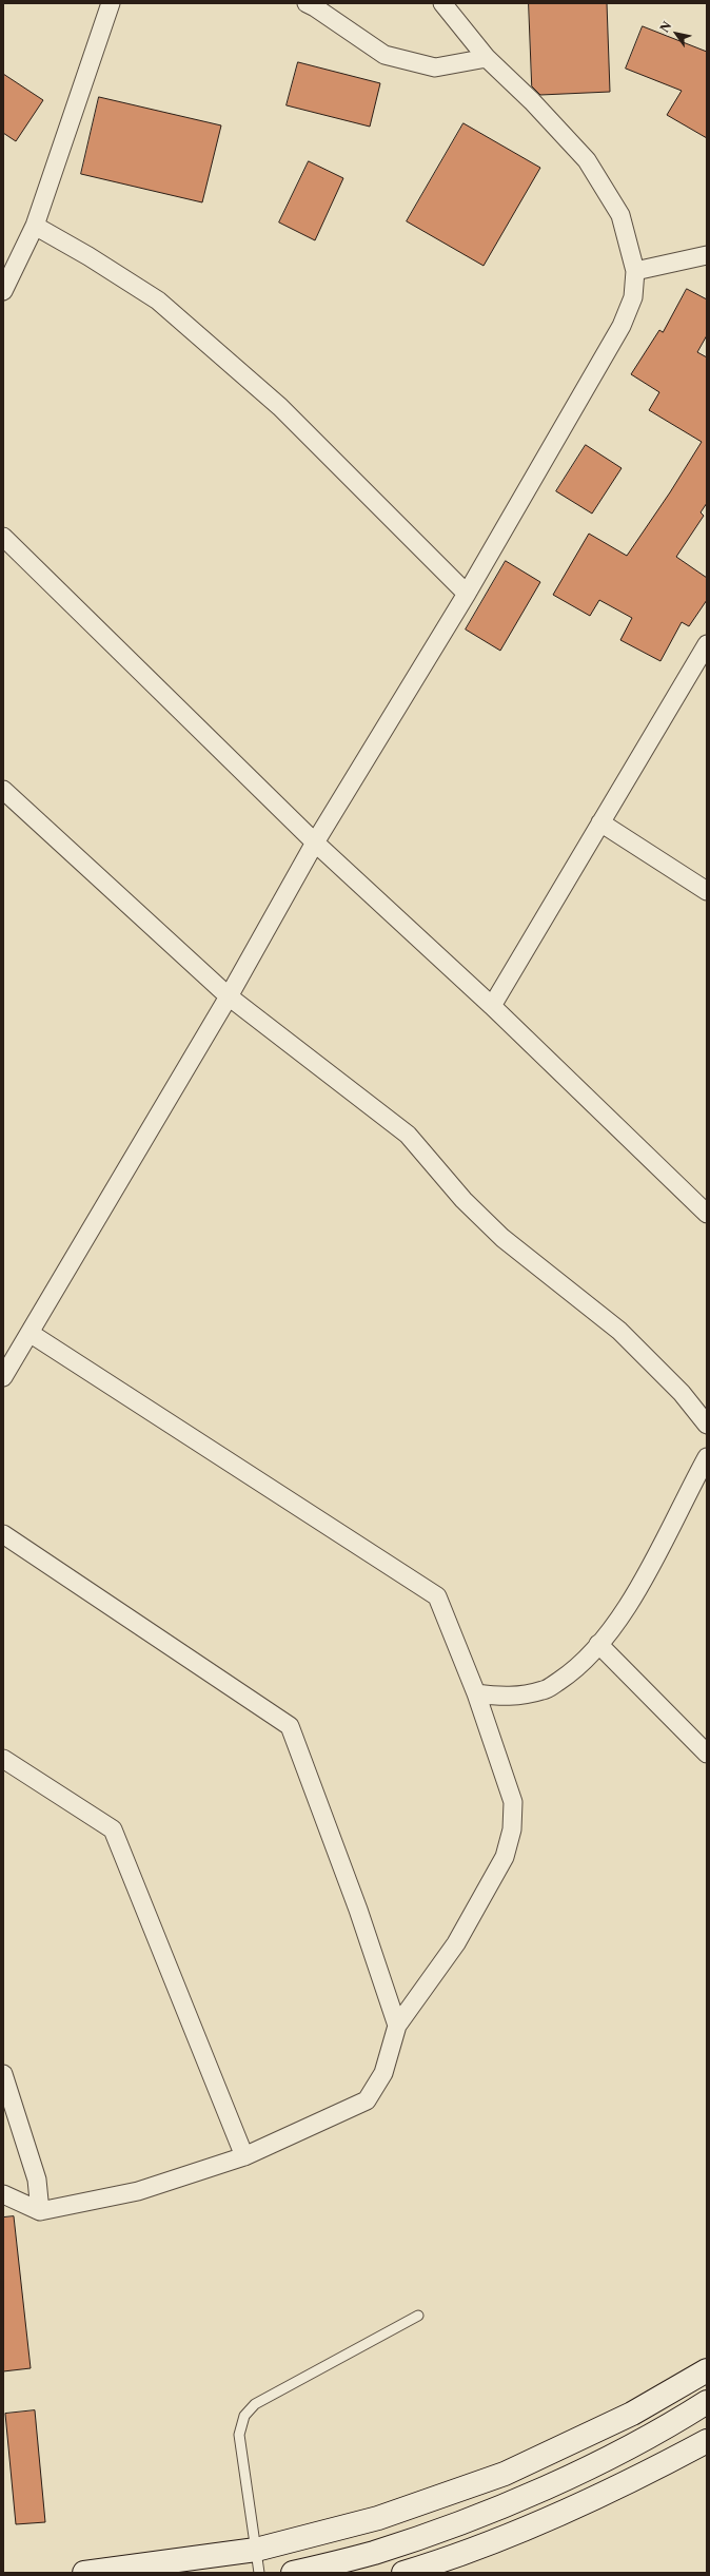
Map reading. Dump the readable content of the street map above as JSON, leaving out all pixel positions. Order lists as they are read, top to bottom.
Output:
{
  "north": "top left"
}
